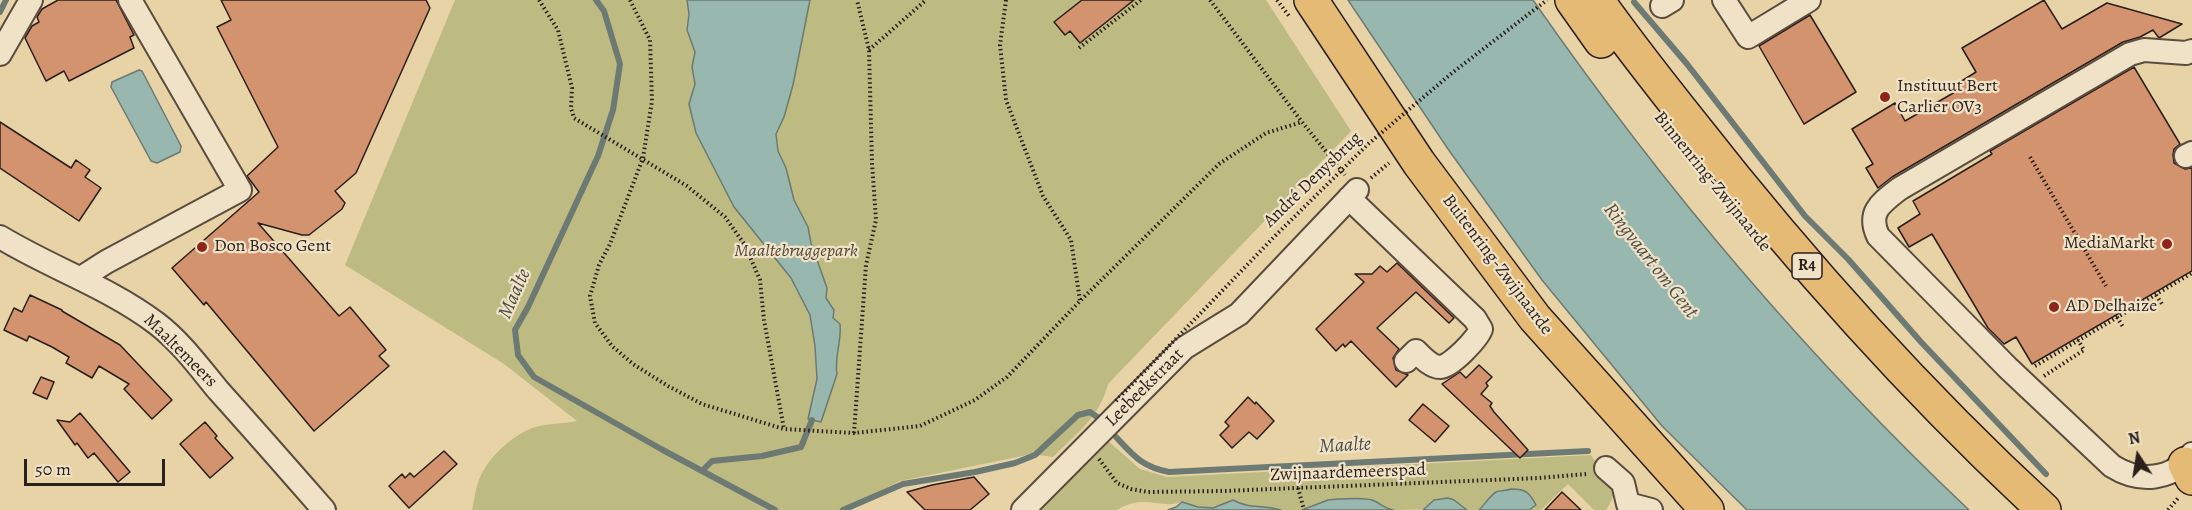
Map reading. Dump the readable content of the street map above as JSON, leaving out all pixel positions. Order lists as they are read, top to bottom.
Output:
{
  "streets": {
    "highway": ["Binnenring-Zwijnaarde", "Buitenring-Zwijnaarde", "R4"],
    "street": ["Maaltemeers", "Leebeekstraat"],
    "path": ["André Denysbrug", "Zwijnaardemeerspad"]
  },
  "crossings": [
    ["Leebeekstraat", "Zwijnaardemeerspad"]
  ],
  "water": ["Ringvaart om Gent", "Maalte"],
  "parks": ["Maaltebruggepark"],
  "places": [
    "Instituut Bert Carlier OV3",
    "MediaMarkt",
    "Don Bosco Gent",
    "AD Delhaize"
  ],
  "scale_bar": "50 m",
  "north": "top"
}
